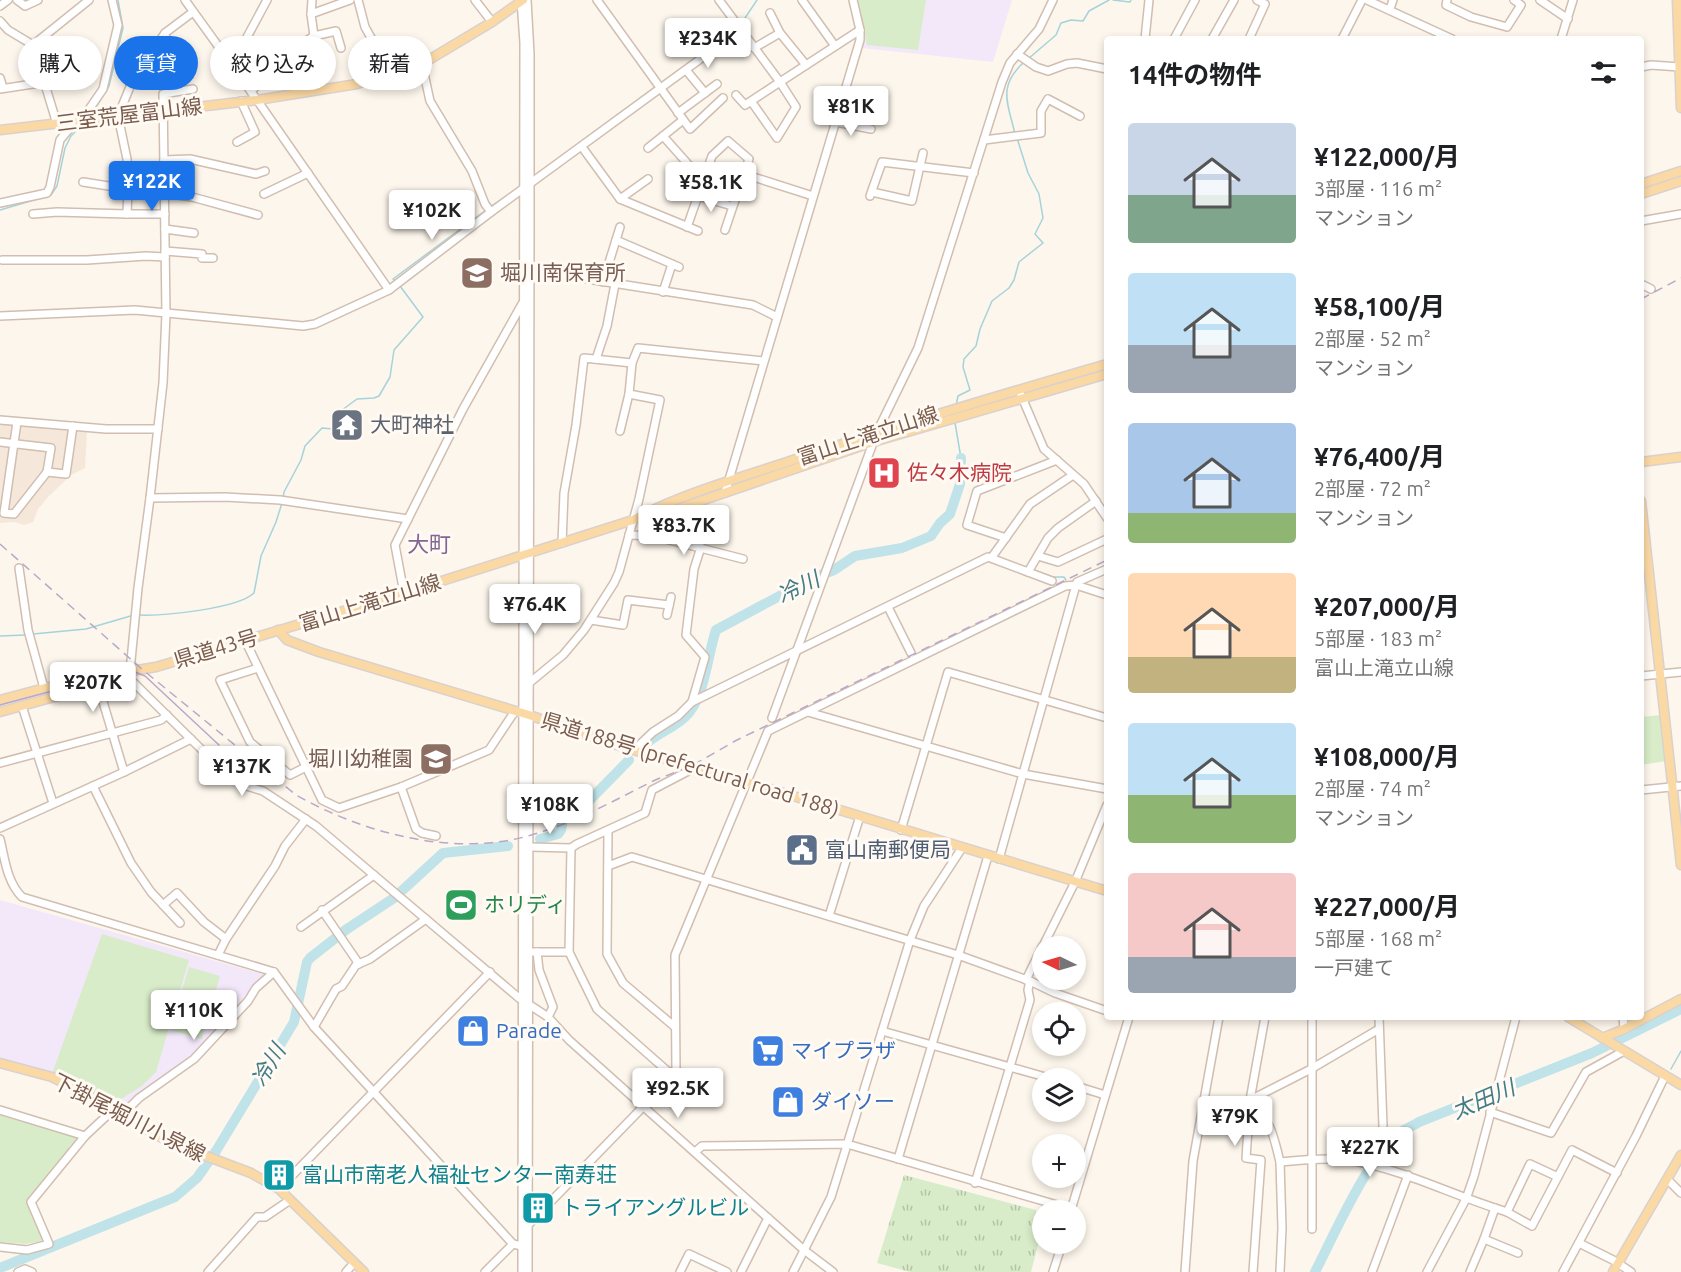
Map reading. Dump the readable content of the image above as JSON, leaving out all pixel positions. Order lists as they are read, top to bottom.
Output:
{
  "streets": {
    "main road": [
      "三室荒屋富山線",
      "富山上滝立山線",
      "県道43号",
      "県道188号 (prefectural road 188)",
      "下掛尾堀川小泉線"
    ]
  },
  "crossings": [
    ["富山上滝立山線", "県道43号"],
    ["富山上滝立山線", "県道188号 (prefectural road 188)"],
    ["県道43号", "県道188号 (prefectural road 188)"]
  ],
  "districts": ["大町"],
  "water": ["冷川", "太田川"],
  "places": {
    "school or university": ["堀川南保育所", "堀川幼稚園"],
    "temple": ["大町神社"],
    "hospital": ["佐々木病院"],
    "public building": ["富山南郵便局"],
    "sports": ["ホリディ"],
    "shop": ["Parade", "ダイソー"],
    "supermarket": ["マイプラザ"],
    "building": ["富山市南老人福祉センター南寿荘", "トライアングルビル"]
  },
  "north": "left",
  "page": {
    "price": [
      "¥234K",
      "¥81K",
      "¥122K",
      "¥58.1K",
      "¥102K",
      "¥83.7K",
      "¥76.4K",
      "¥207K",
      "¥137K",
      "¥108K",
      "¥110K",
      "¥92.5K",
      "¥79K",
      "¥227K"
    ],
    "chip": [
      "購入",
      "賃貸",
      "絞り込み",
      "新着"
    ],
    "heading": "14件の物件",
    "list": [
      {
        "name": "¥122,000/月",
        "note": "3部屋 · 116 m² · マンション"
      },
      {
        "name": "¥58,100/月",
        "note": "2部屋 · 52 m² · マンション"
      },
      {
        "name": "¥76,400/月",
        "note": "2部屋 · 72 m² · マンション"
      },
      {
        "name": "¥207,000/月",
        "note": "5部屋 · 183 m² · 富山上滝立山線"
      },
      {
        "name": "¥108,000/月",
        "note": "2部屋 · 74 m² · マンション"
      },
      {
        "name": "¥227,000/月",
        "note": "5部屋 · 168 m² · 一戸建て"
      }
    ],
    "map_buttons": ["+", "−"]
  }
}
